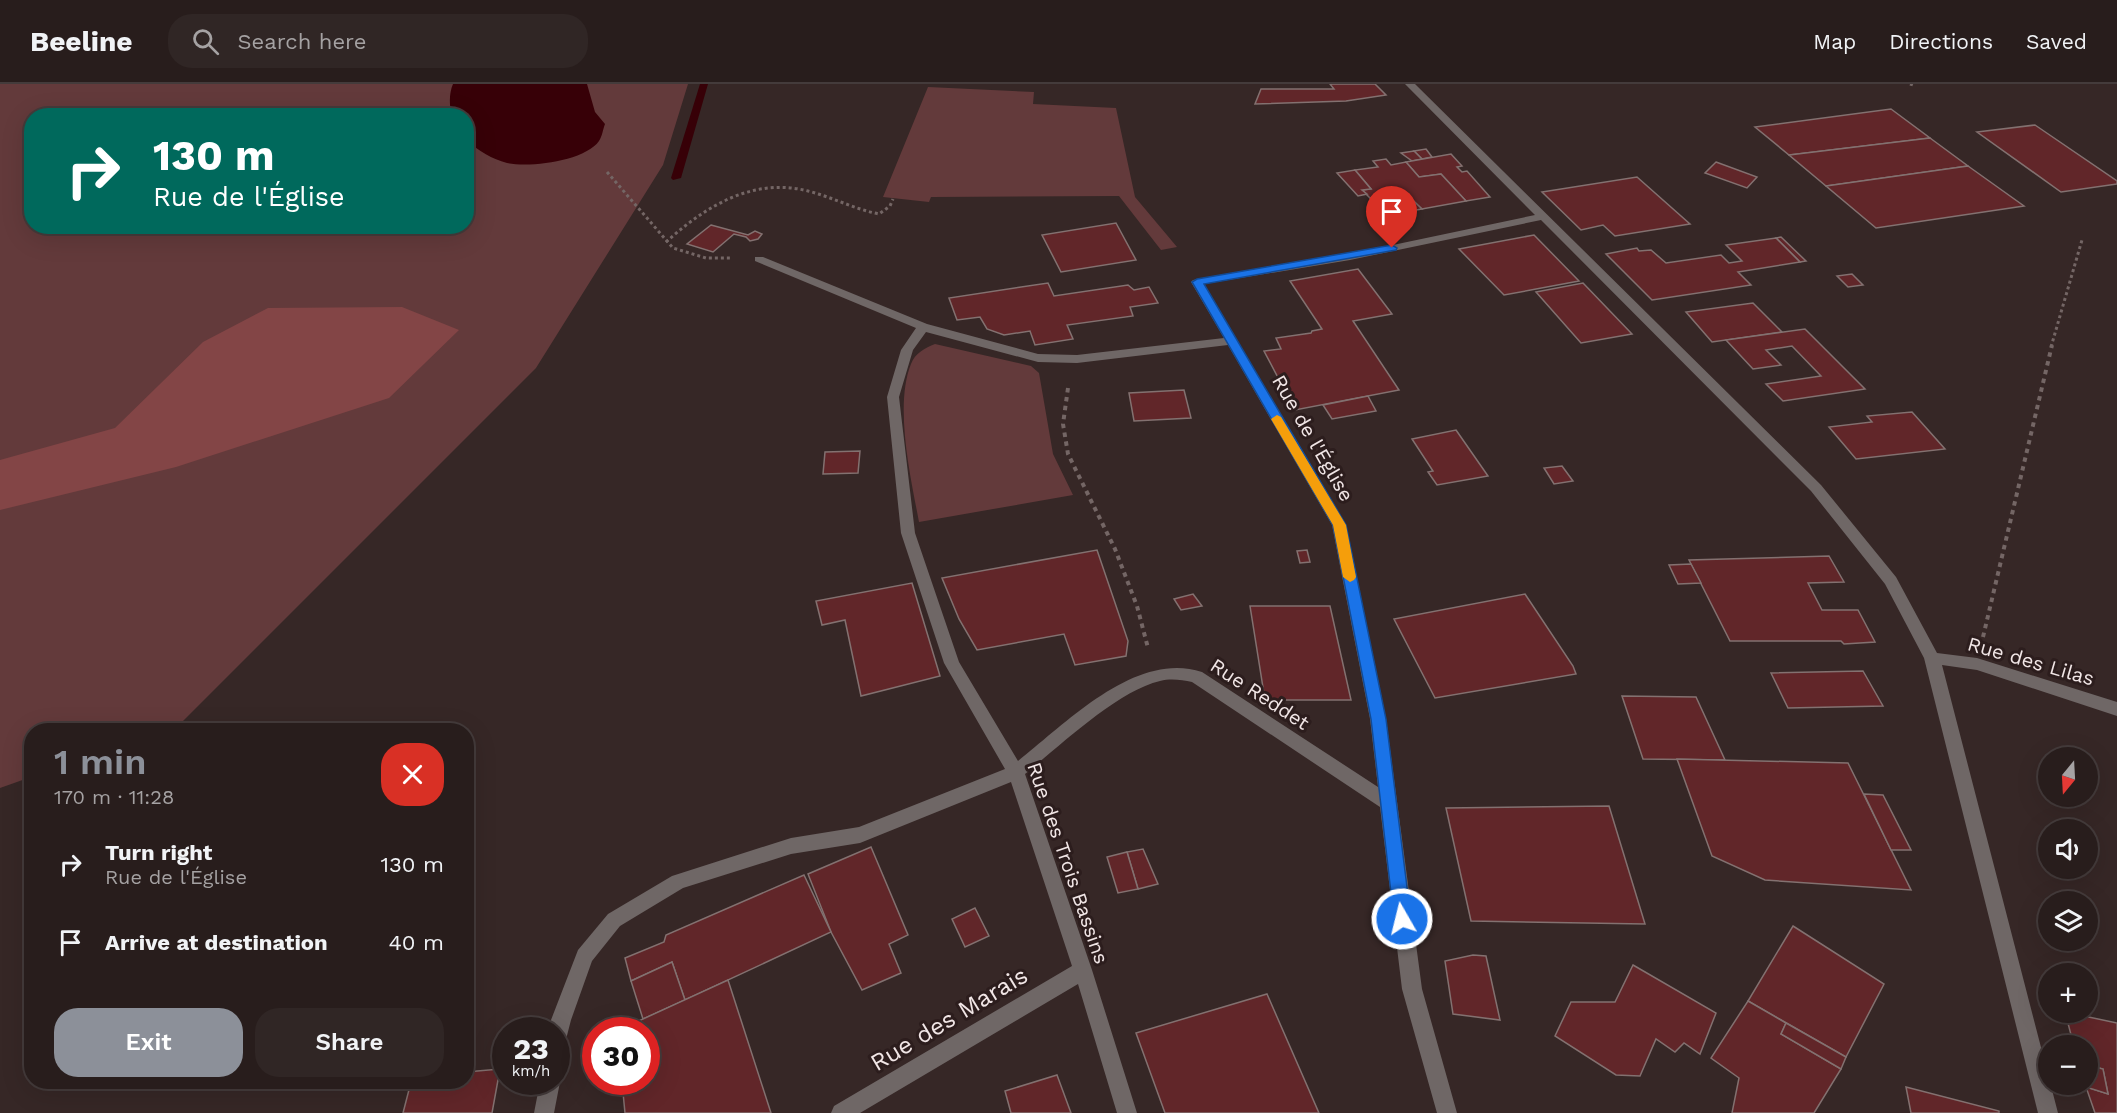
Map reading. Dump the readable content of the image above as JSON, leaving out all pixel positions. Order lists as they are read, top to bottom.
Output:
{
  "streets": {
    "street": [
      "Rue de l'Église",
      "Rue des Lilas",
      "Rue Reddet",
      "Rue des Trois Bassins",
      "Rue des Marais"
    ]
  },
  "crossings": [
    ["Rue de l'Église", "Rue Reddet"],
    ["Rue Reddet", "Rue des Trois Bassins"],
    ["Rue des Trois Bassins", "Rue des Marais"]
  ],
  "north": "bottom",
  "page": {
    "header": "Beeline",
    "search": "Search here",
    "nav": ["Map", "Directions", "Saved"],
    "turn": ["130 m", "Rue de l'Église"],
    "heading": ["1 min", "170 m · 11:28"],
    "map_buttons": ["+", "−"],
    "list": [
      {
        "name": "Turn right",
        "note": "Rue de l'Église",
        "value": "130 m"
      },
      {
        "name": "Arrive at destination",
        "value": "40 m"
      }
    ],
    "buttons": ["Exit", "Share"],
    "speed": "23 km/h",
    "limit": "30"
  }
}
